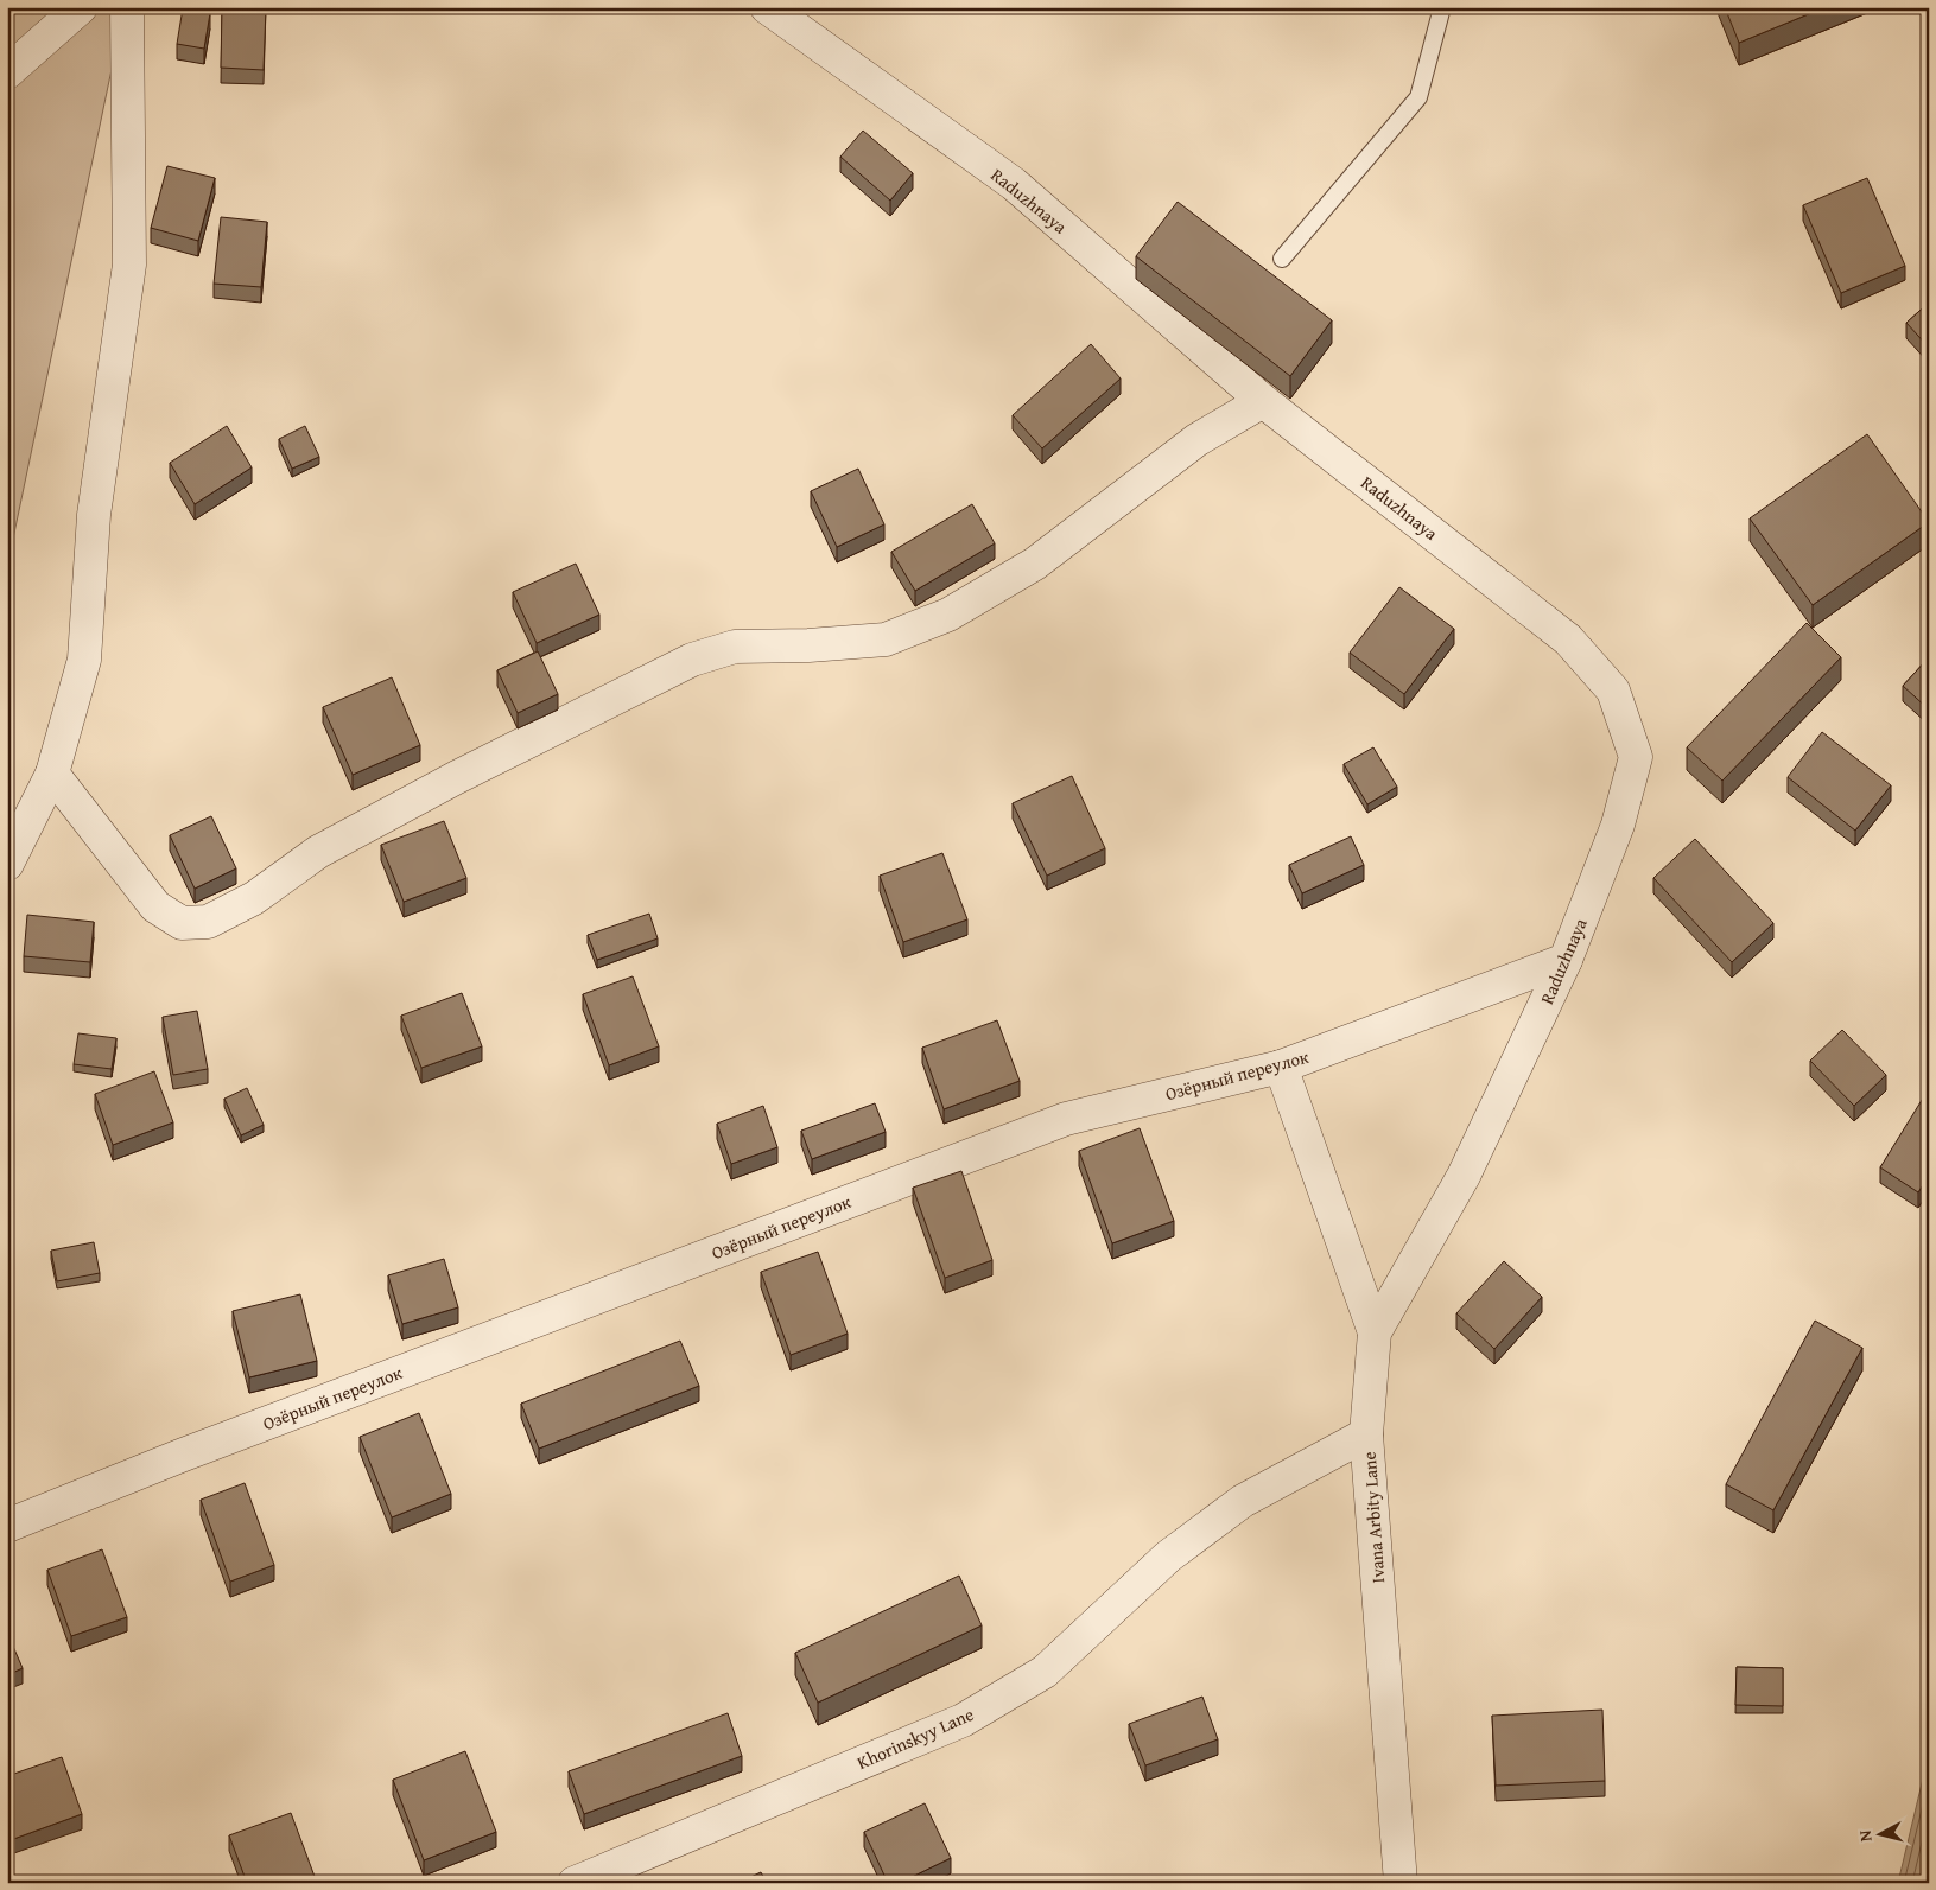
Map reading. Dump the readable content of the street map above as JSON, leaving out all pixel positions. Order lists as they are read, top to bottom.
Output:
{
  "streets": {
    "street": [
      "Raduzhnaya",
      "Озёрный переулок",
      "Ivana Arbity Lane",
      "Khorinskyy Lane"
    ]
  },
  "crossings": [
    ["Raduzhnaya", "Озёрный переулок"],
    ["Raduzhnaya", "Ivana Arbity Lane"],
    ["Ivana Arbity Lane", "Khorinskyy Lane"]
  ],
  "north": "left"
}
